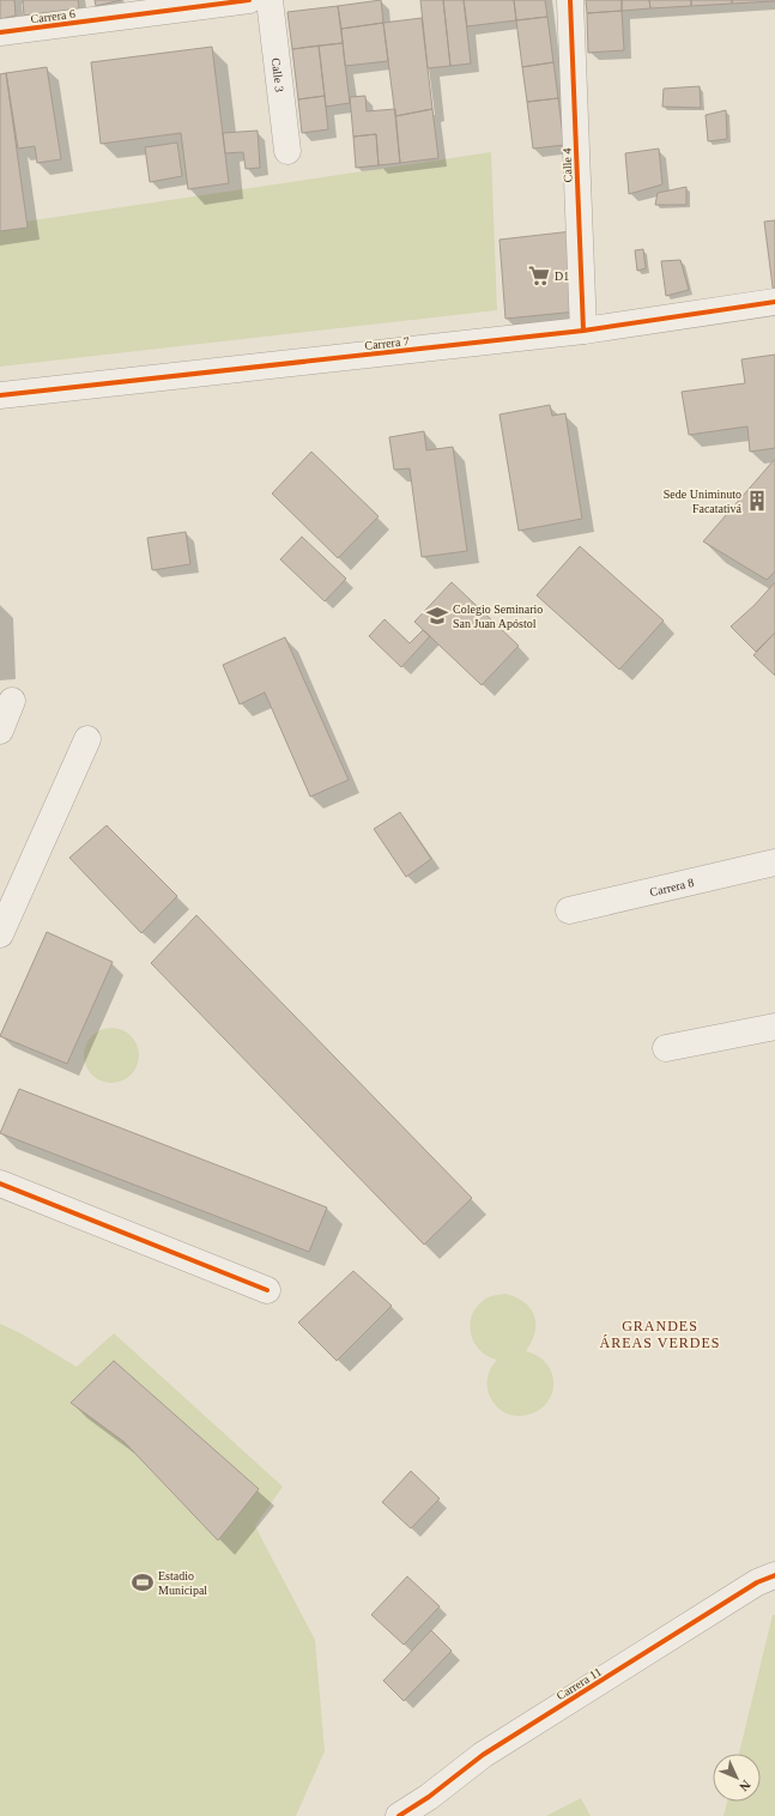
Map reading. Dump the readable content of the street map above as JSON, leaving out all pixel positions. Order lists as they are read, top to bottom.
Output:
{
  "streets": {
    "street": [
      "Carrera 6",
      "Calle 3",
      "Calle 4",
      "Carrera 7",
      "Carrera 8",
      "Carrera 11"
    ]
  },
  "crossings": [
    ["Calle 4", "Carrera 7"]
  ],
  "districts": ["GRANDES ÁREAS VERDES"],
  "places": {
    "supermarket": ["D1"],
    "building": ["Sede Uniminuto Facatativá"],
    "school or university": ["Colegio Seminario San Juan Apóstol"],
    "sports": ["Estadio Municipal"]
  },
  "north": "bottom right"
}
